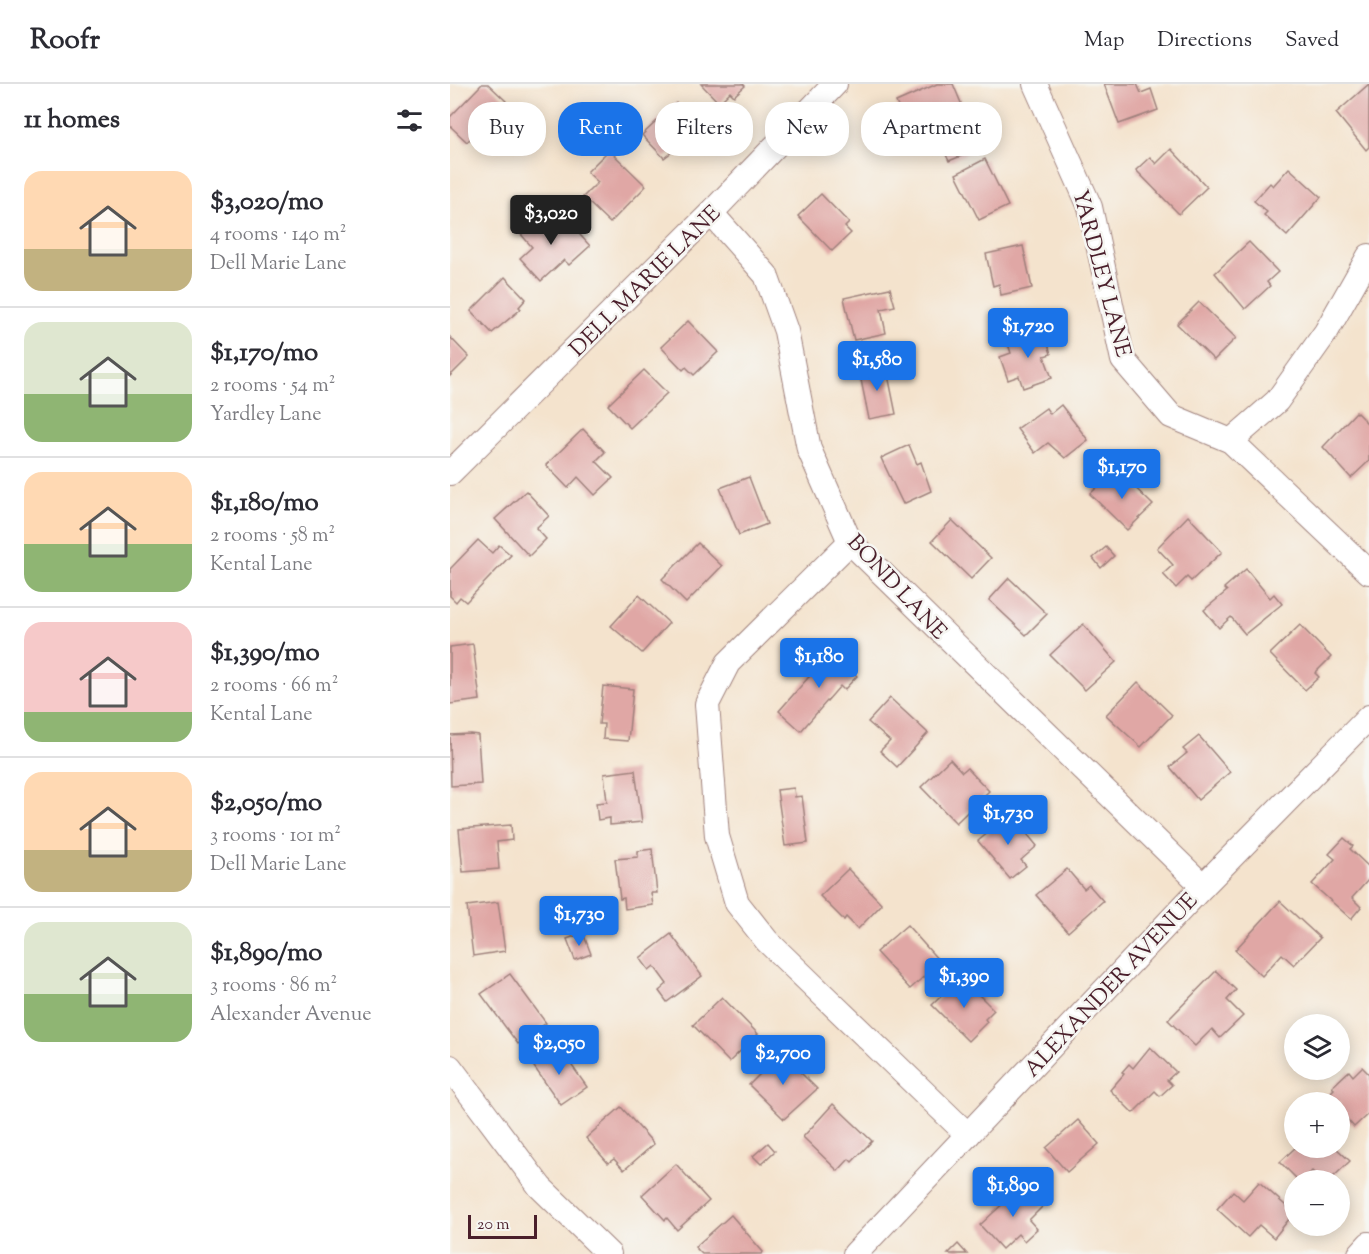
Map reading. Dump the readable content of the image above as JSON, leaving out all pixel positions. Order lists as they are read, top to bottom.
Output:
{
  "streets": {
    "street": [
      "YARDLEY LANE",
      "DELL MARIE LANE",
      "BOND LANE",
      "ALEXANDER AVENUE"
    ]
  },
  "crossings": [
    ["DELL MARIE LANE", "BOND LANE"],
    ["BOND LANE", "ALEXANDER AVENUE"]
  ],
  "scale_bar": "20 m",
  "page": {
    "header": "Roofr",
    "nav": ["Map", "Directions", "Saved"],
    "heading": "11 homes",
    "chip": [
      "Buy",
      "Rent",
      "Filters",
      "New",
      "Apartment"
    ],
    "list": [
      {
        "name": "$3,020/mo",
        "note": "4 rooms · 140 m² · Dell Marie Lane"
      },
      {
        "name": "$1,170/mo",
        "note": "2 rooms · 54 m² · Yardley Lane"
      },
      {
        "name": "$1,180/mo",
        "note": "2 rooms · 58 m² · Kental Lane"
      },
      {
        "name": "$1,390/mo",
        "note": "2 rooms · 66 m² · Kental Lane"
      },
      {
        "name": "$2,050/mo",
        "note": "3 rooms · 101 m² · Dell Marie Lane"
      },
      {
        "name": "$1,890/mo",
        "note": "3 rooms · 86 m² · Alexander Avenue"
      }
    ],
    "price": [
      "$3,020",
      "$1,720",
      "$1,580",
      "$1,170",
      "$1,180",
      "$1,730",
      "$1,730",
      "$1,390",
      "$2,050",
      "$2,700",
      "$1,890"
    ],
    "map_buttons": ["+", "−"],
    "scale": "20 m"
  }
}
